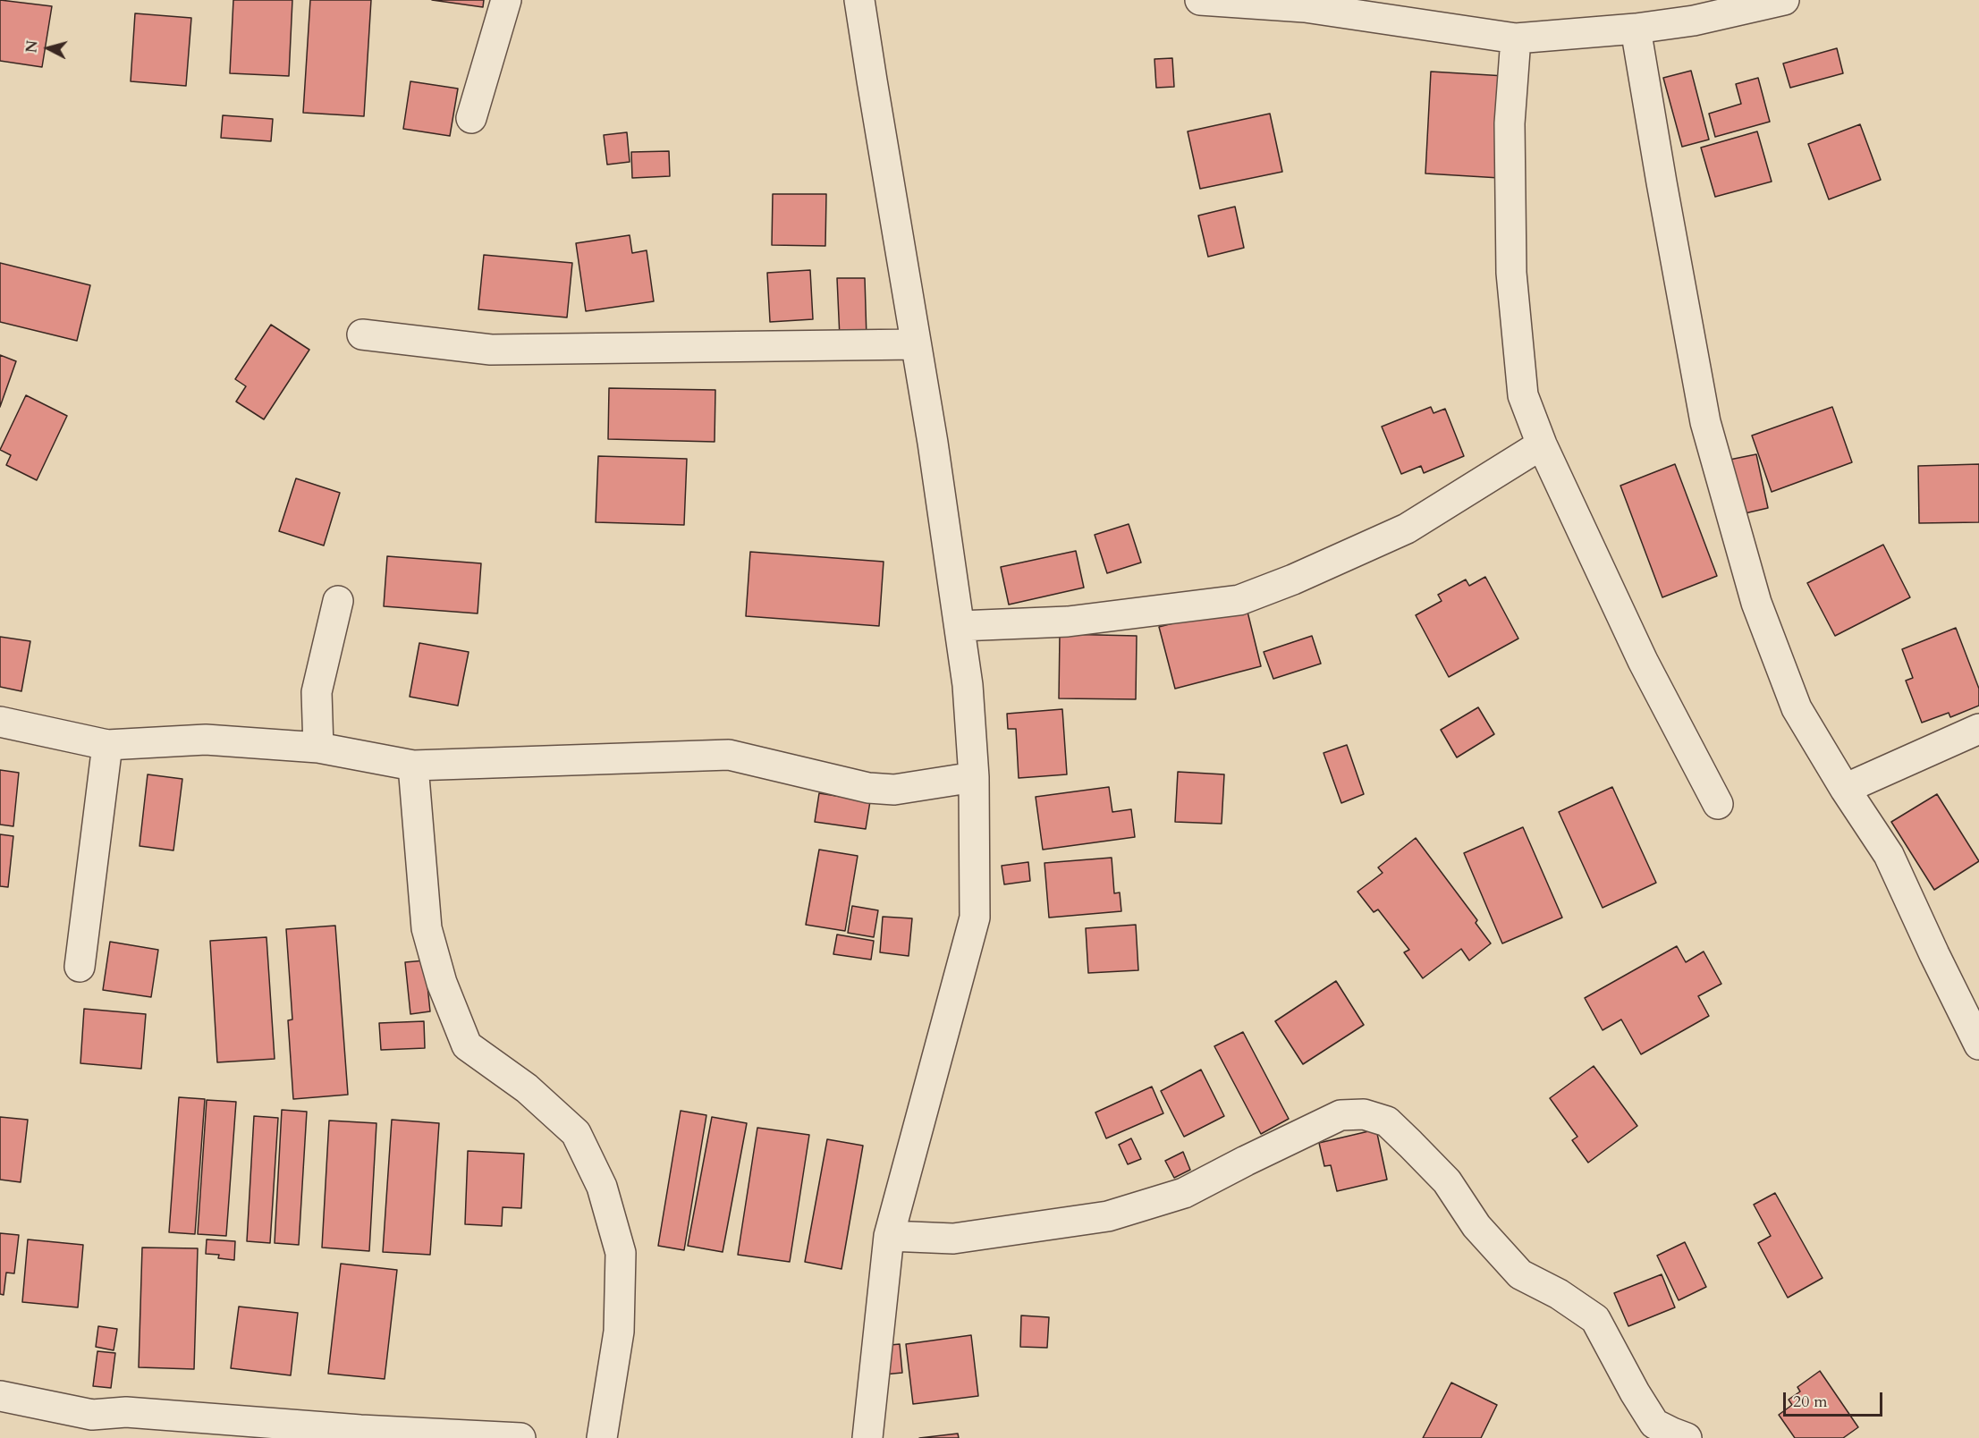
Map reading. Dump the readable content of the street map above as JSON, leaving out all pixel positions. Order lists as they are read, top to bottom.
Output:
{
  "scale_bar": "20 m",
  "north": "left"
}
